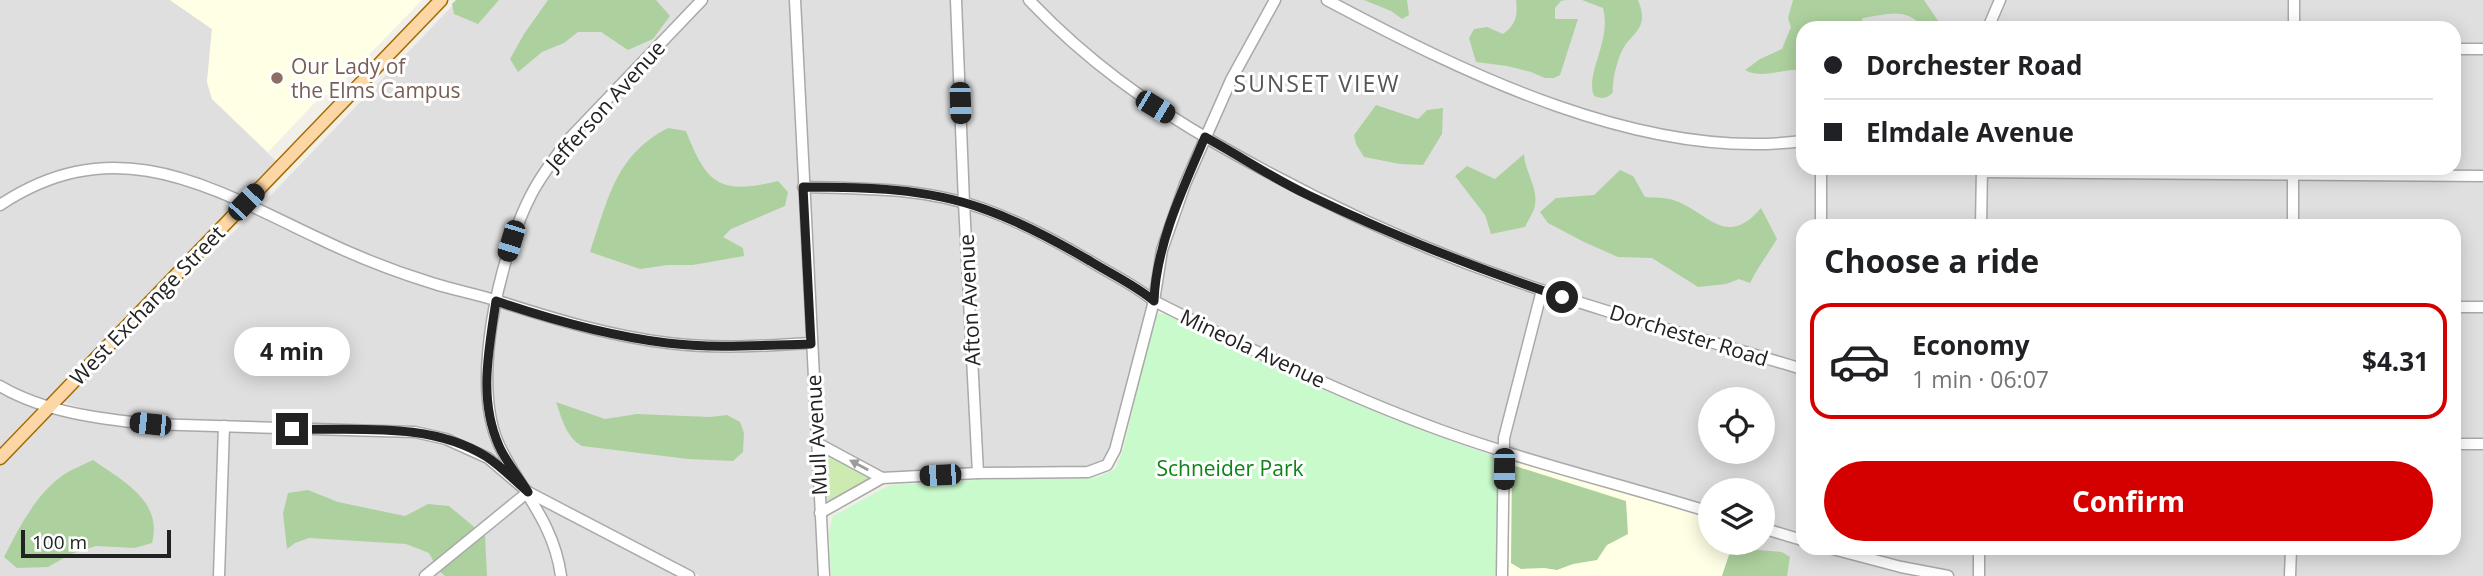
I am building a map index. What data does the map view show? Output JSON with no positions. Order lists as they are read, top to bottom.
{
  "streets": {
    "main road": ["West Exchange Street"],
    "street": [
      "Jefferson Avenue",
      "Afton Avenue",
      "Dorchester Road",
      "Mineola Avenue",
      "Mull Avenue"
    ]
  },
  "crossings": [
    ["Afton Avenue", "Mineola Avenue"],
    ["Mineola Avenue", "Mull Avenue"]
  ],
  "districts": ["SUNSET VIEW"],
  "parks": ["Schneider Park"],
  "places": ["Our Lady of the Elms Campus"],
  "scale_bar": "100 m",
  "page": {
    "banner": ["Dorchester Road", "Elmdale Avenue"],
    "heading": "Choose a ride",
    "list": [
      {
        "name": "Economy",
        "note": "1 min · 06:07",
        "value": "$4.31"
      }
    ],
    "bubble": "4 min",
    "buttons": "Confirm",
    "scale": "100 m"
  }
}
